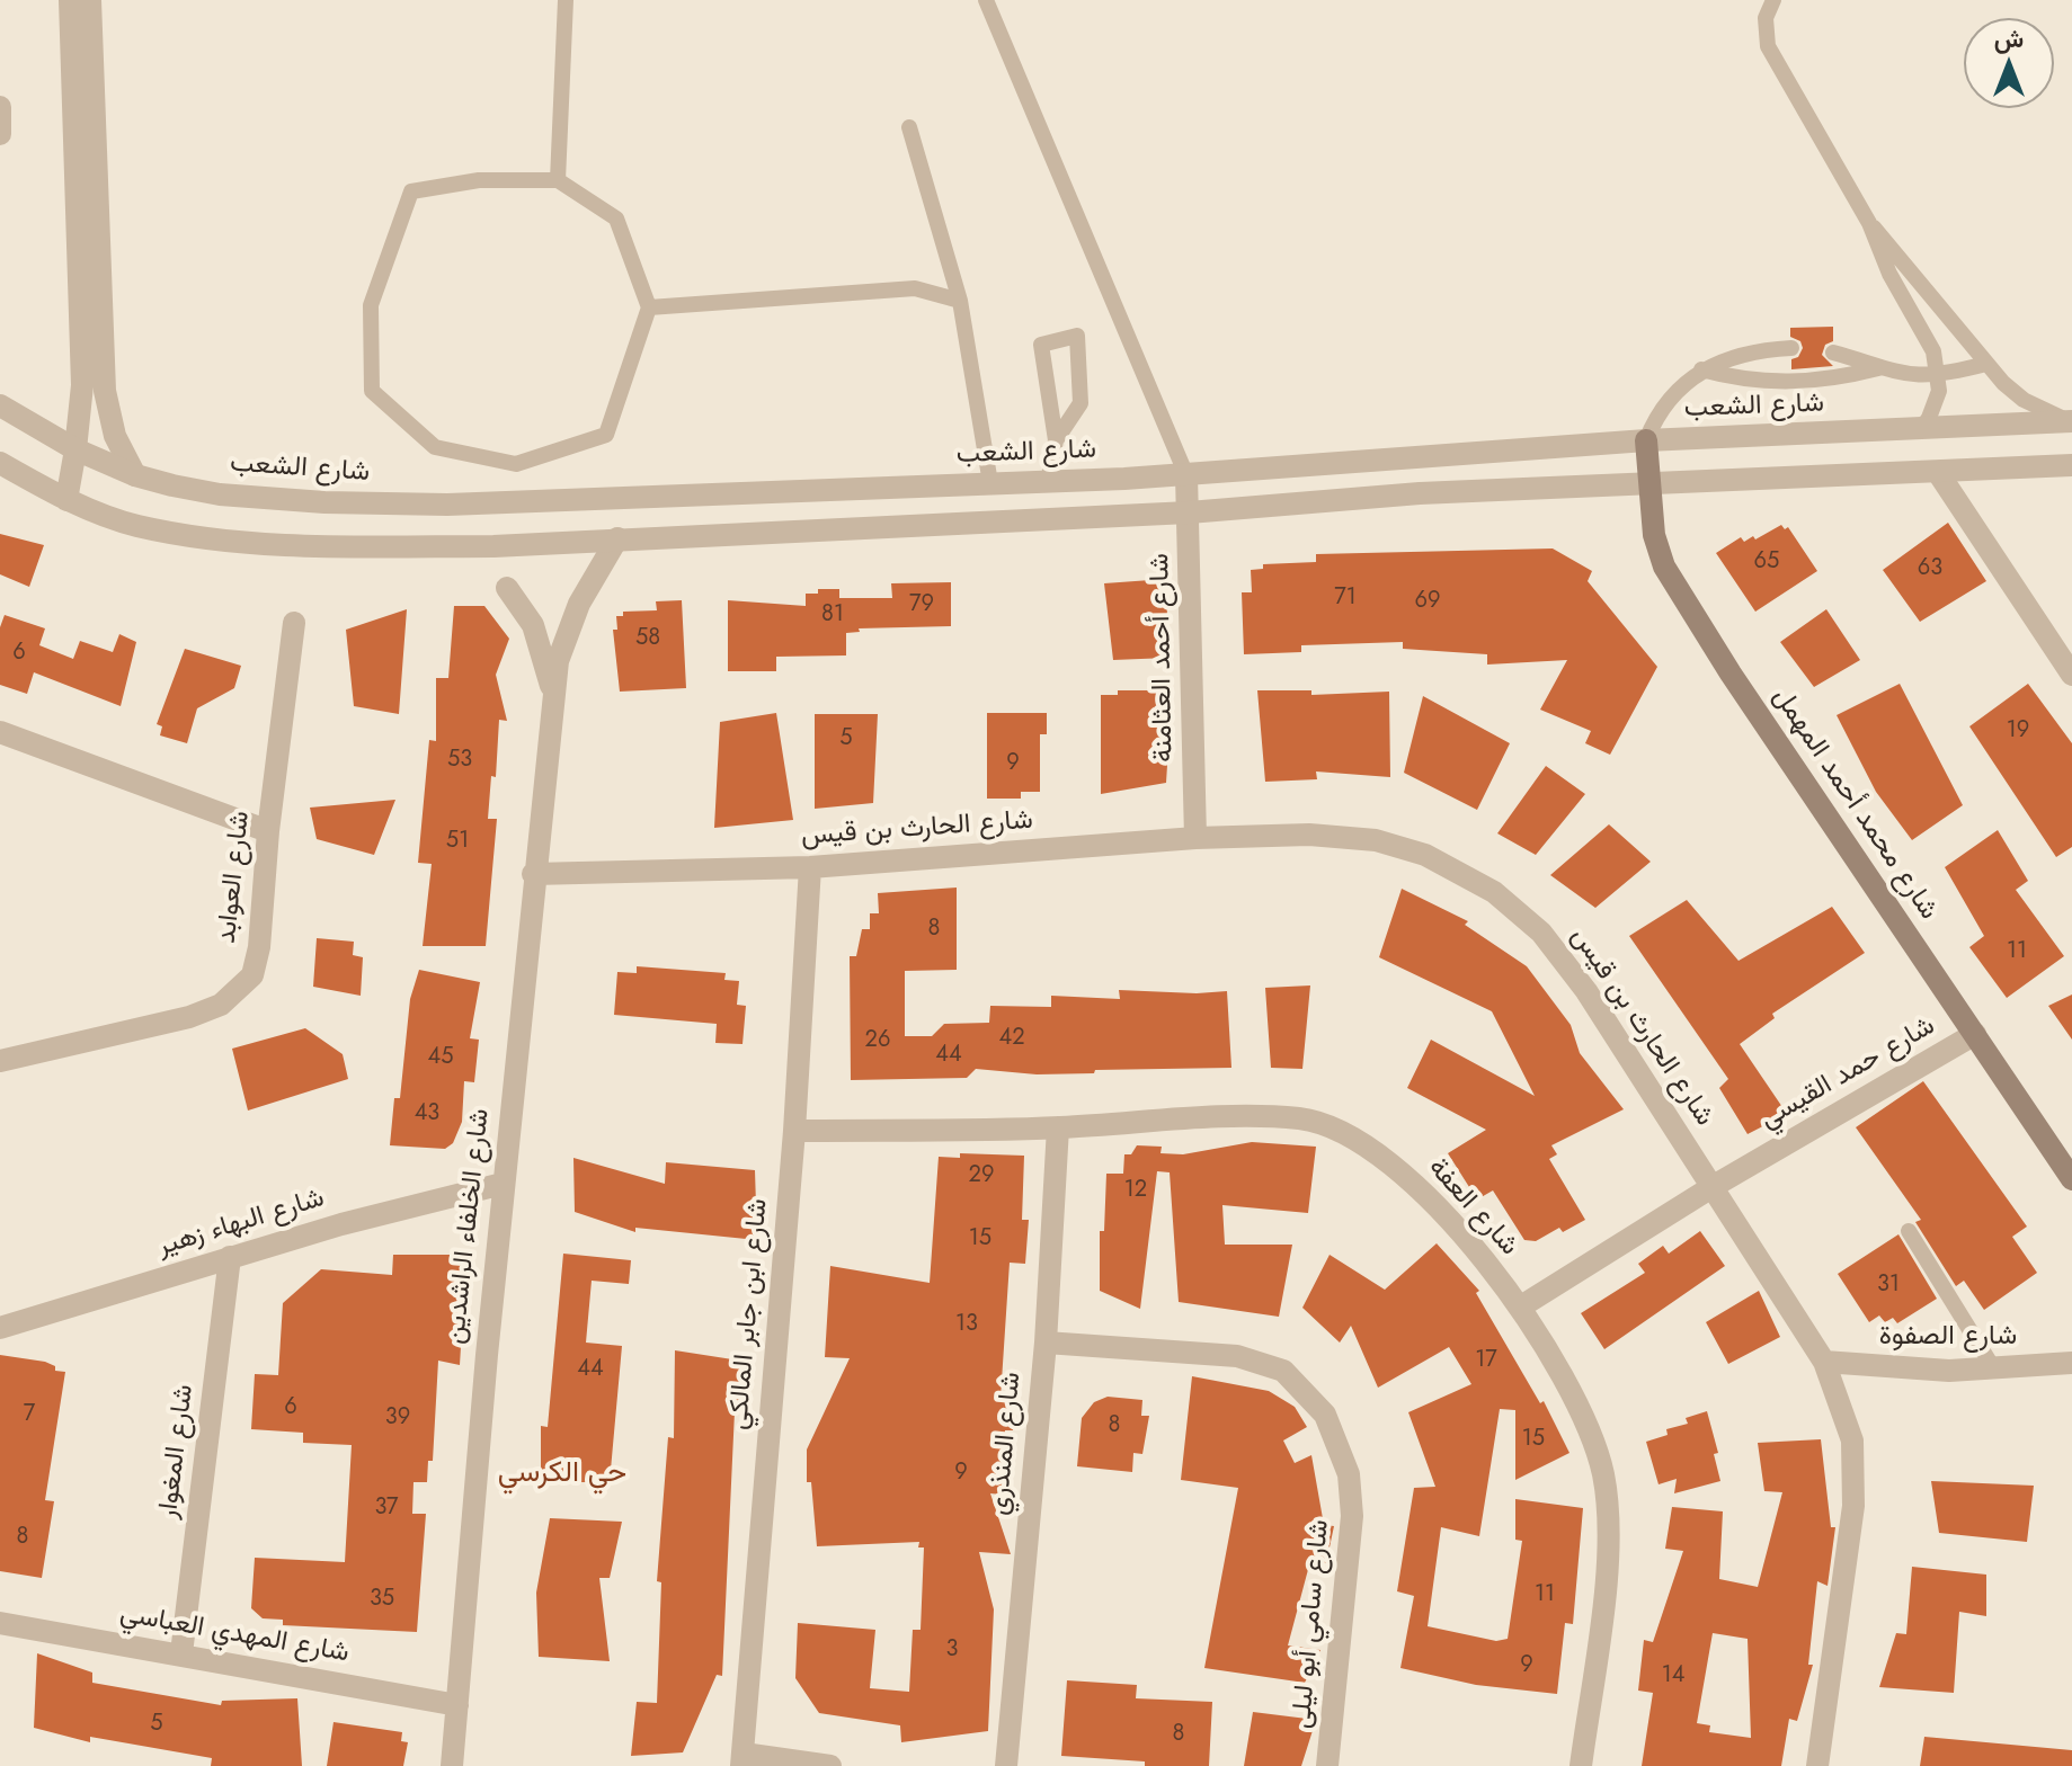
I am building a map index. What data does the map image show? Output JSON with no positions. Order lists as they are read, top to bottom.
{
  "streets": {
    "main road": ["شارع محمد أحمد المهمل"],
    "street": [
      "شارع الشعب",
      "شارع أحمد العثامنة",
      "شارع الحارث بن قيس",
      "شارع العوابد",
      "شارع حمد القيسي",
      "شارع العفة",
      "شارع البهاء زهير",
      "شارع الخلفاء الراشدين",
      "شارع ابن جابر المالكي",
      "شارع الصفوة",
      "شارع المنذري",
      "شارع المغوار",
      "شارع سامي أبو ليلى",
      "شارع المهدي العباسي"
    ]
  },
  "crossings": [
    ["شارع الشعب", "شارع أحمد العثامنة"],
    ["شارع الشعب", "شارع محمد أحمد المهمل"],
    ["شارع أحمد العثامنة", "شارع الحارث بن قيس"],
    ["شارع محمد أحمد المهمل", "شارع حمد القيسي"],
    ["شارع الحارث بن قيس", "شارع حمد القيسي"],
    ["شارع الحارث بن قيس", "شارع الخلفاء الراشدين"],
    ["شارع الحارث بن قيس", "شارع ابن جابر المالكي"],
    ["شارع الحارث بن قيس", "شارع الصفوة"],
    ["شارع حمد القيسي", "شارع العفة"],
    ["شارع العفة", "شارع ابن جابر المالكي"],
    ["شارع العفة", "شارع المنذري"],
    ["شارع البهاء زهير", "شارع الخلفاء الراشدين"],
    ["شارع البهاء زهير", "شارع المغوار"],
    ["شارع الخلفاء الراشدين", "شارع المهدي العباسي"],
    ["شارع المنذري", "شارع سامي أبو ليلى"],
    ["شارع المغوار", "شارع المهدي العباسي"]
  ],
  "districts": ["حي الكرسي"],
  "house_numbers": [
    "65",
    "63",
    "71",
    "69",
    "79",
    "81",
    "58",
    "6",
    "19",
    "5",
    "53",
    "9",
    "51",
    "8",
    "11",
    "42",
    "26",
    "44",
    "45",
    "43",
    "29",
    "12",
    "15",
    "31",
    "13",
    "17",
    "44",
    "6",
    "7",
    "39",
    "8",
    "15",
    "9",
    "37",
    "8",
    "11",
    "35",
    "3",
    "9",
    "14",
    "5",
    "8"
  ],
  "north": "top"
}
